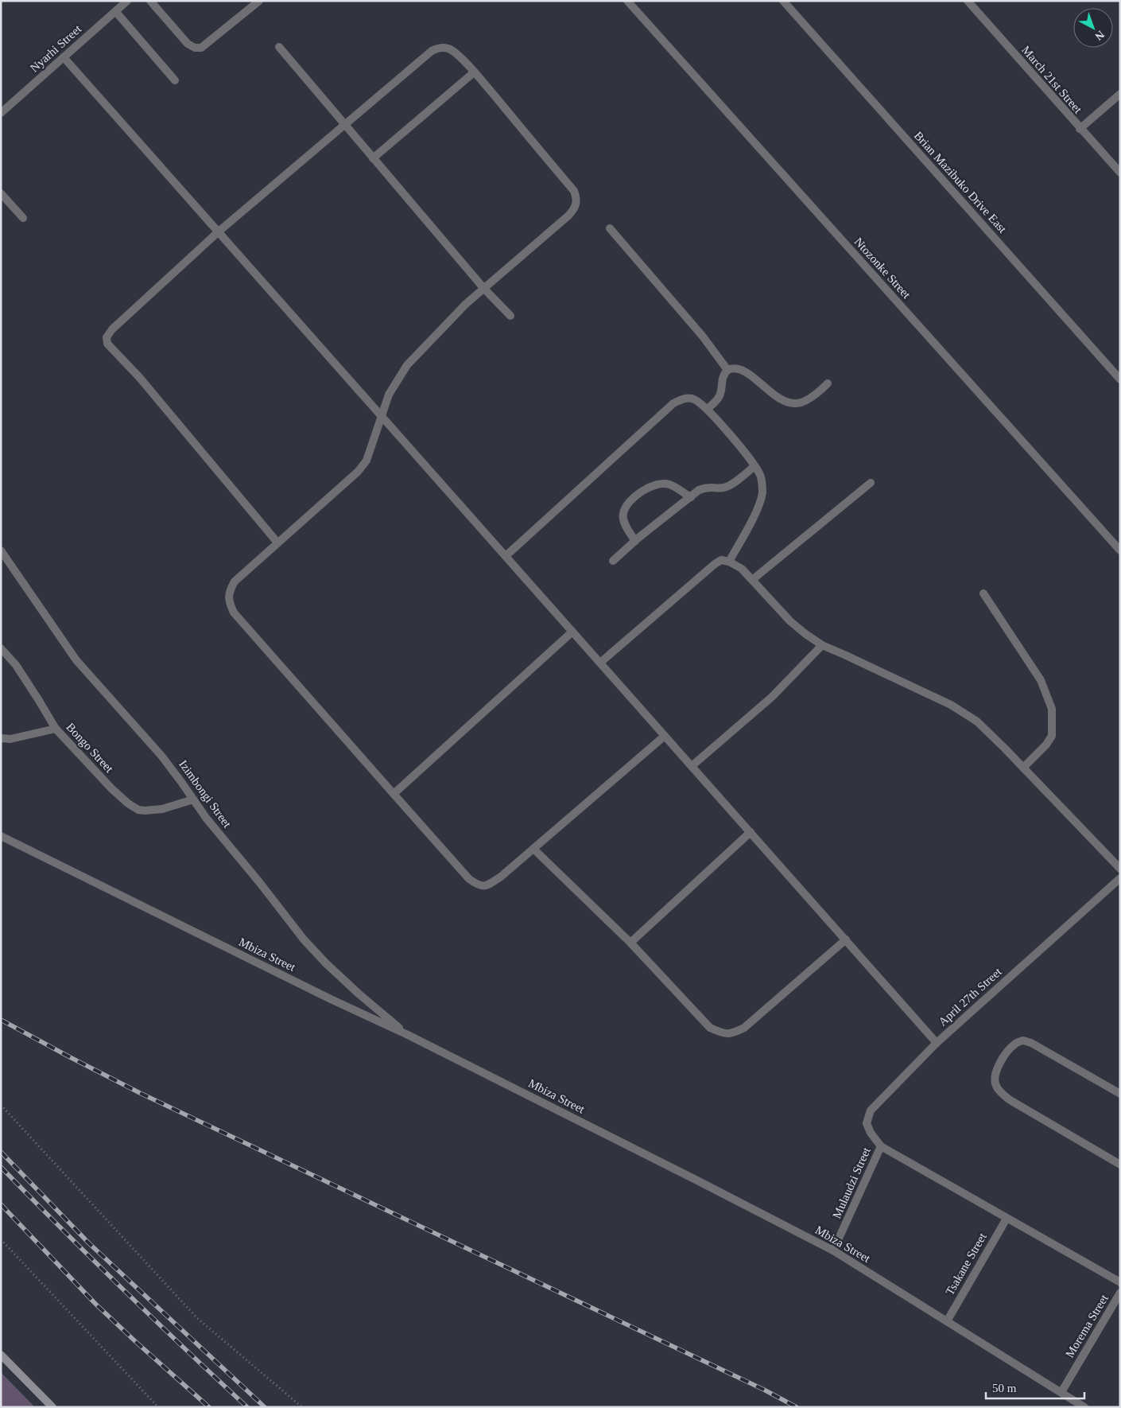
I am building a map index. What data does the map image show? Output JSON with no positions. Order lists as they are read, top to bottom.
{
  "streets": {
    "street": [
      "Nyarhi Street",
      "March 21st Street",
      "Brian Mazibuko Drive East",
      "Ntozonke Street",
      "Bongo Street",
      "Izimbongi Street",
      "Mbiza Street",
      "April 27th Street",
      "Mulaudzi Street",
      "Tsakane Street",
      "Morema Street"
    ]
  },
  "crossings": [
    ["Bongo Street", "Izimbongi Street"],
    ["Izimbongi Street", "Mbiza Street"],
    ["Mbiza Street", "Mulaudzi Street"],
    ["Mbiza Street", "Tsakane Street"],
    ["Mbiza Street", "Morema Street"],
    ["April 27th Street", "Mulaudzi Street"]
  ],
  "scale_bar": "50 m",
  "north": "bottom right"
}
